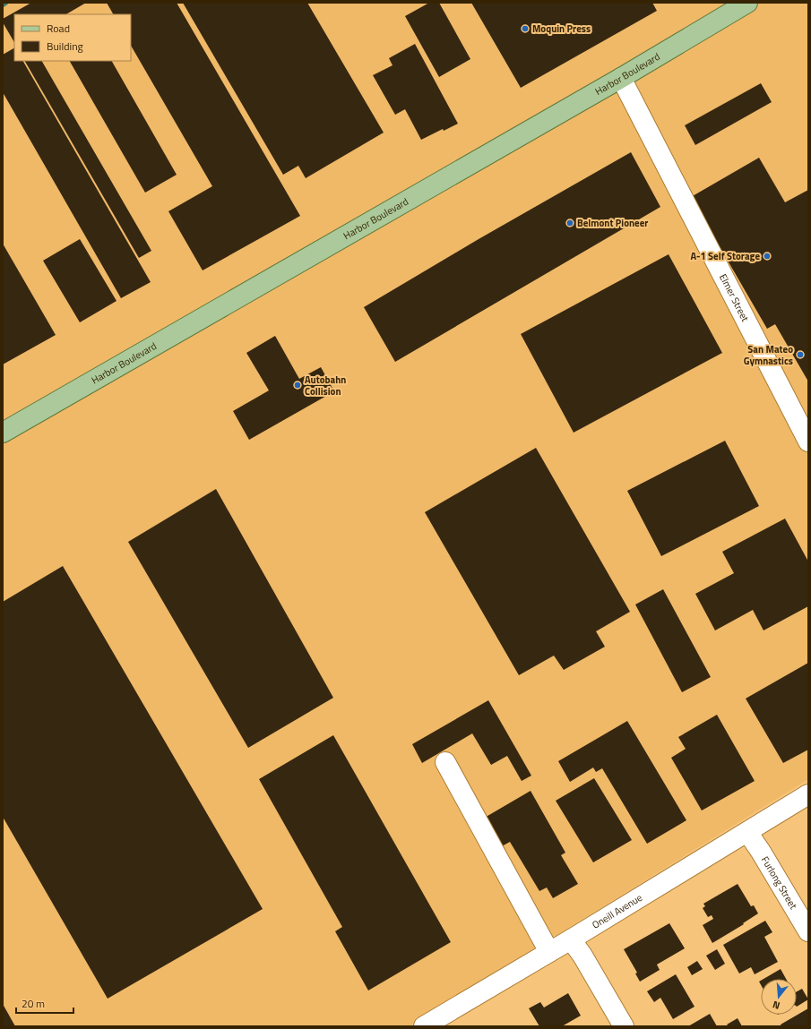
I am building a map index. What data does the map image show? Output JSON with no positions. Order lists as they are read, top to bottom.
{
  "streets": {
    "main road": ["Harbor Boulevard"],
    "street": ["Elmer Street", "Furlong Street", "Oneill Avenue"]
  },
  "crossings": [
    ["Harbor Boulevard", "Elmer Street"],
    ["Furlong Street", "Oneill Avenue"]
  ],
  "places": [
    "Moquin Press",
    "Belmont Pioneer",
    "A-1 Self Storage",
    "San Mateo Gymnastics",
    "Autobahn Collision"
  ],
  "legend": ["Road", "Building"],
  "scale_bar": "20 m",
  "north": "bottom"
}
